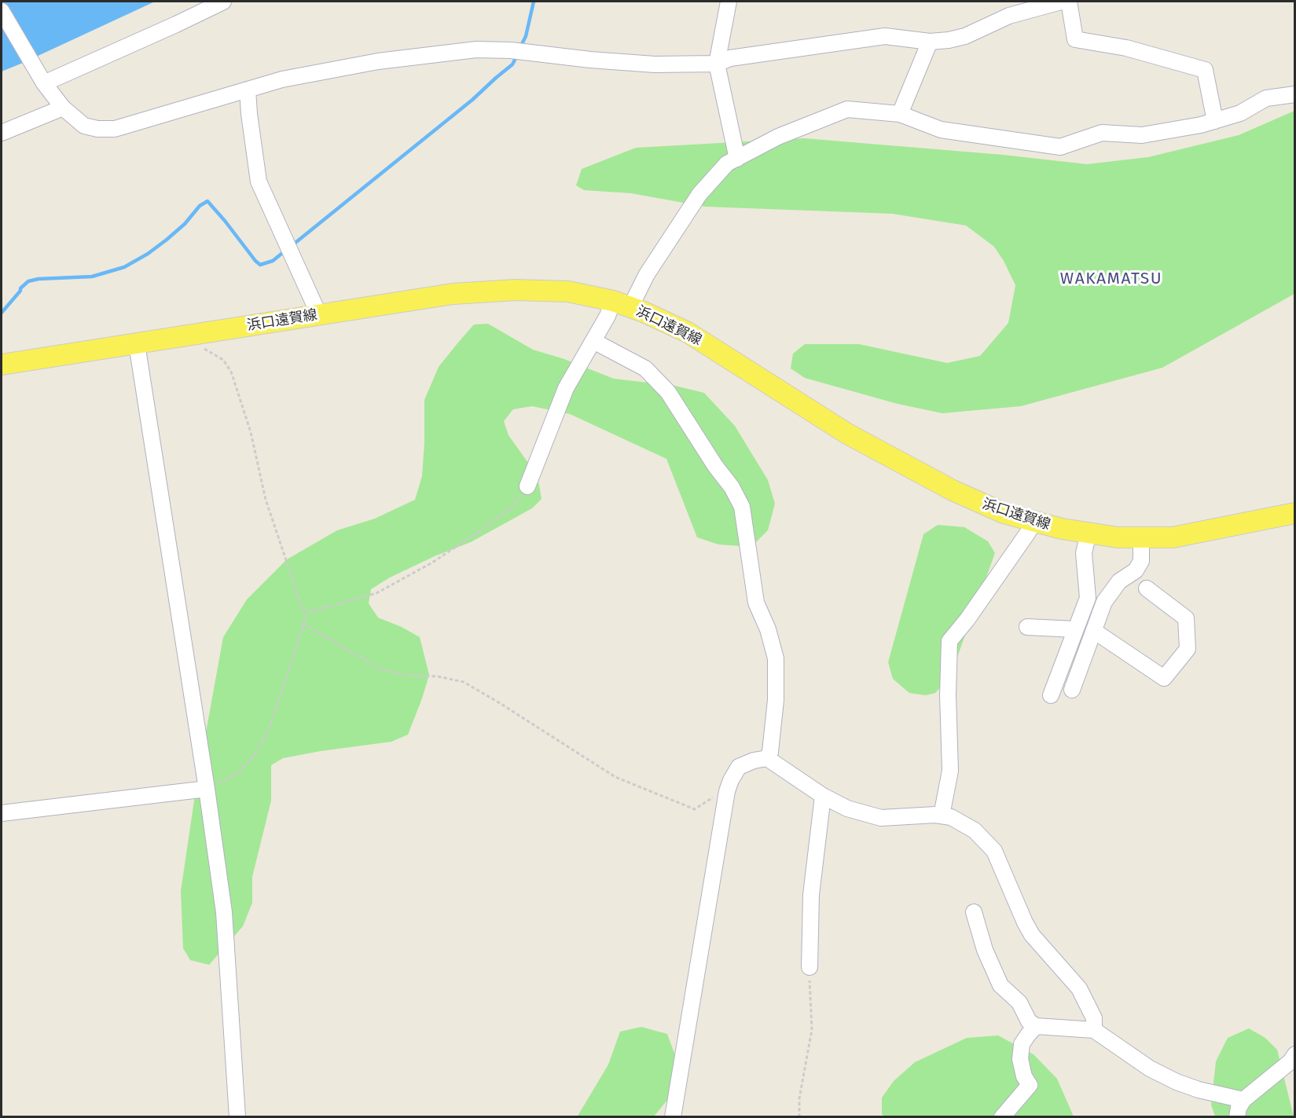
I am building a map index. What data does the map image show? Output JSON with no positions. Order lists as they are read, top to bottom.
{
  "streets": {
    "main road": ["浜口遠賀線"]
  },
  "districts": ["WAKAMATSU"]
}
